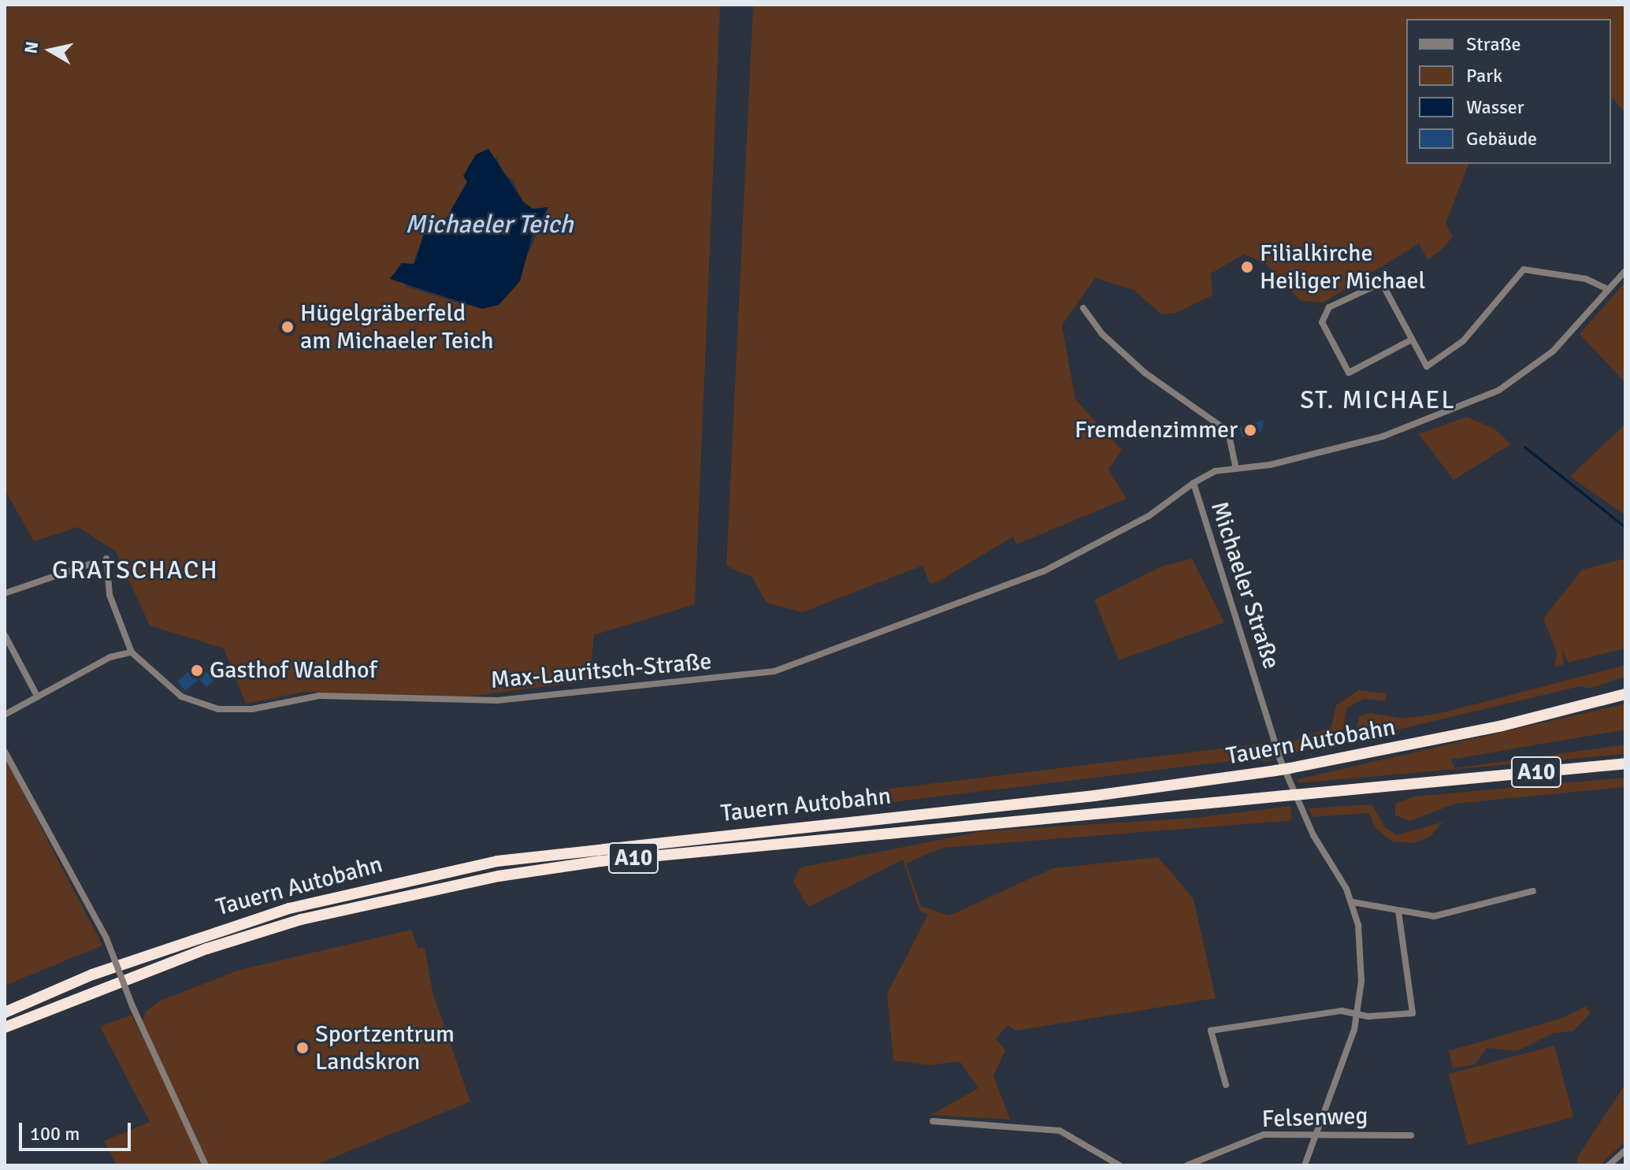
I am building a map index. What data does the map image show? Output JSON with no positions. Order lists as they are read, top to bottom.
{
  "streets": {
    "highway": ["Tauern Autobahn", "A10"],
    "street": ["Michaeler Straße", "Max-Lauritsch-Straße", "Felsenweg"]
  },
  "crossings": [
    ["Michaeler Straße", "Max-Lauritsch-Straße"],
    ["Michaeler Straße", "Felsenweg"]
  ],
  "districts": ["ST. MICHAEL", "GRATSCHACH"],
  "water": ["Michaeler Teich"],
  "places": [
    "Filialkirche Heiliger Michael",
    "Hügelgräberfeld am Michaeler Teich",
    "Fremdenzimmer",
    "Gasthof Waldhof",
    "Sportzentrum Landskron"
  ],
  "legend": [
    "Straße",
    "Park",
    "Wasser",
    "Gebäude"
  ],
  "scale_bar": "100 m",
  "north": "left"
}
